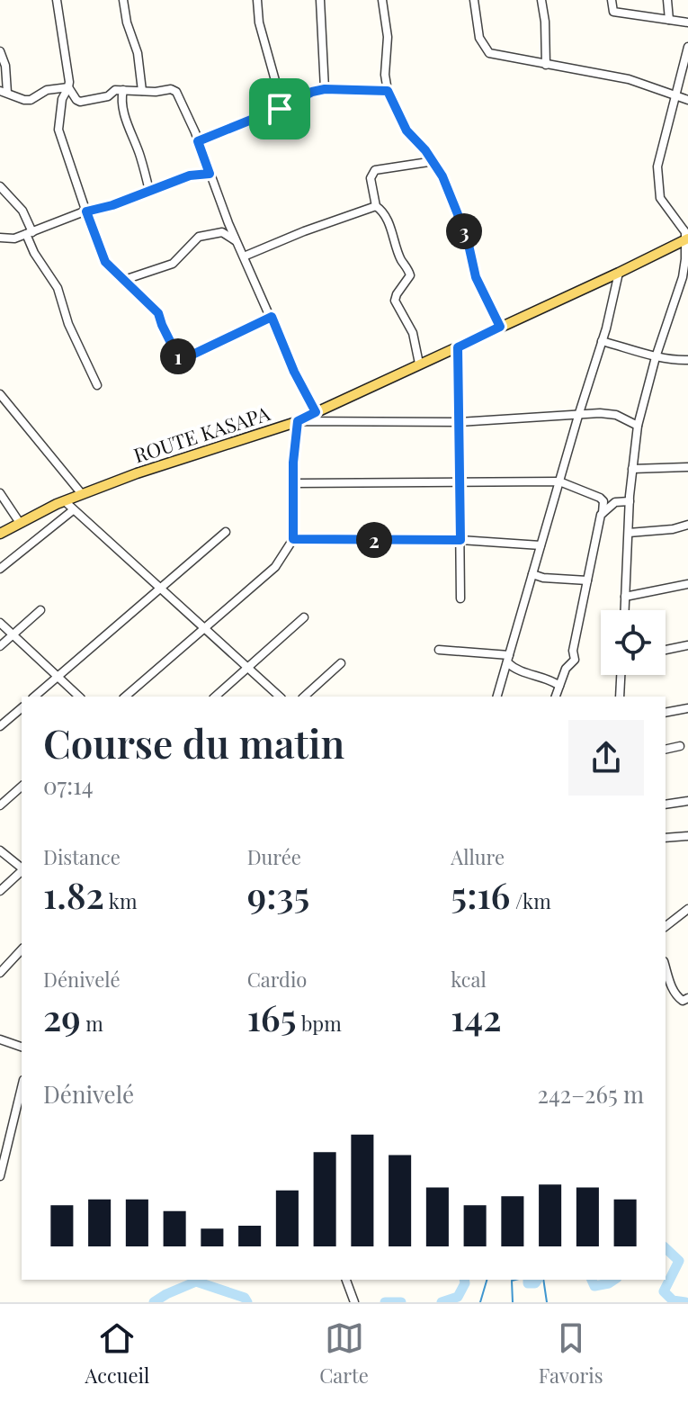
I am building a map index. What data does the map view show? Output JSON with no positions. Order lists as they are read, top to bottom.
{
  "streets": {
    "main road": ["ROUTE KASAPA"]
  },
  "page": {
    "pins": ["3", "1", "2"],
    "heading": ["Course du matin", "07:14"],
    "stats": [
      ["Distance", "1.82 km"],
      ["Durée", "9:35"],
      ["Allure", "5:16 /km"],
      ["Dénivelé", "29 m"],
      ["Cardio", "165 bpm"],
      ["kcal", "142"]
    ],
    "chart": ["Dénivelé", "242–265 m"],
    "tabs": ["Accueil", "Carte", "Favoris"]
  }
}
